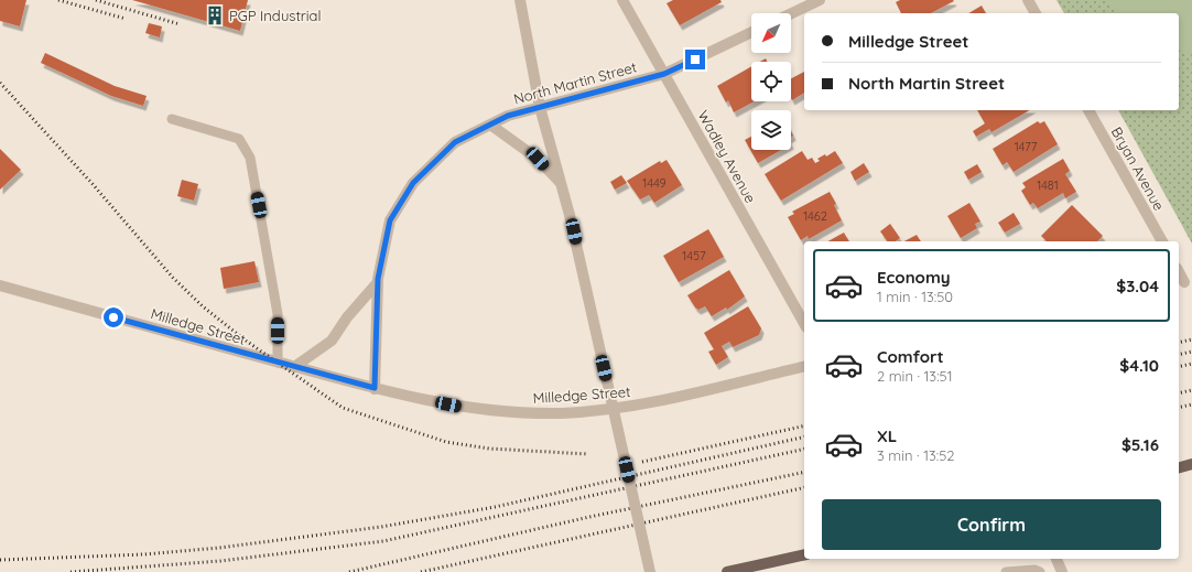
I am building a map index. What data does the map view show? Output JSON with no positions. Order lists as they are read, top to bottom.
{
  "streets": {
    "street": [
      "North Martin Street",
      "Wadley Avenue",
      "Bryan Avenue",
      "Milledge Street"
    ]
  },
  "crossings": [
    ["North Martin Street", "Wadley Avenue"],
    ["North Martin Street", "Milledge Street"]
  ],
  "places": {
    "building": ["PGP Industrial"]
  },
  "house_numbers": [
    "1477",
    "1449",
    "1481",
    "1462",
    "1457"
  ],
  "north": "bottom left",
  "page": {
    "banner": ["Milledge Street", "North Martin Street"],
    "list": [
      {
        "name": "Economy",
        "note": "1 min · 13:50",
        "value": "$3.04"
      },
      {
        "name": "Comfort",
        "note": "2 min · 13:51",
        "value": "$4.10"
      },
      {
        "name": "XL",
        "note": "3 min · 13:52",
        "value": "$5.16"
      }
    ],
    "buttons": "Confirm"
  }
}
